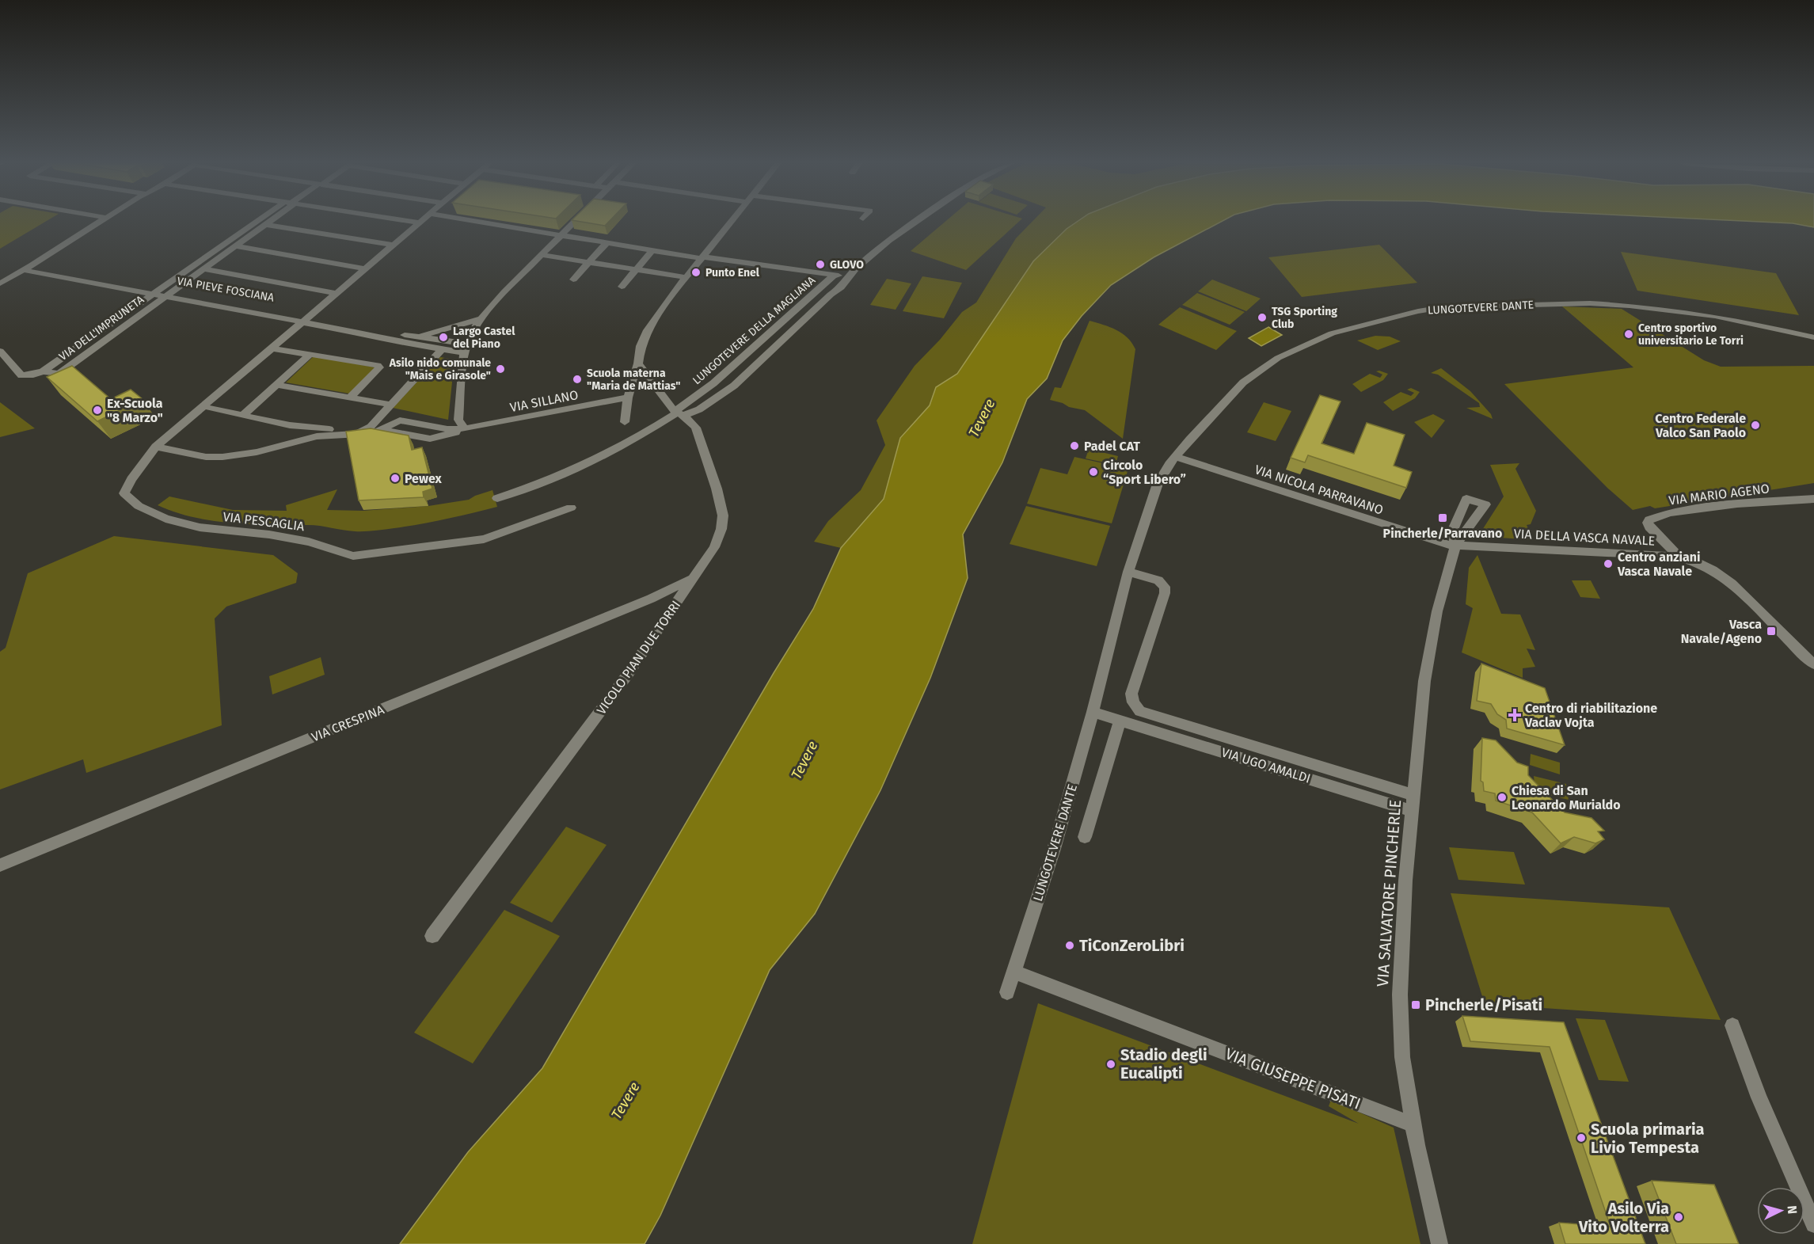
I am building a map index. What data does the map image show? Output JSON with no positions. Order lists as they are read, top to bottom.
{
  "streets": {
    "street": [
      "VIA PIEVE FOSCIANA",
      "LUNGOTEVERE DANTE",
      "VIA DELL'IMPRUNETA",
      "LUNGOTEVERE DELLA MAGLIANA",
      "VIA SILLANO",
      "VIA NICOLA PARRAVANO",
      "VIA MARIO AGENO",
      "VIA PESCAGLIA",
      "VIA DELLA VASCA NAVALE",
      "VICOLO PIAN DUE TORRI",
      "VIA CRESPINA",
      "VIA UGO AMALDI",
      "VIA SALVATORE PINCHERLE",
      "VIA GIUSEPPE PISATI"
    ]
  },
  "crossings": [
    ["VIA PIEVE FOSCIANA", "VIA DELL'IMPRUNETA"],
    ["VIA PIEVE FOSCIANA", "VIA PESCAGLIA"],
    ["LUNGOTEVERE DANTE", "VIA NICOLA PARRAVANO"],
    ["LUNGOTEVERE DANTE", "VIA UGO AMALDI"],
    ["LUNGOTEVERE DANTE", "VIA GIUSEPPE PISATI"],
    ["LUNGOTEVERE DELLA MAGLIANA", "VICOLO PIAN DUE TORRI"],
    ["VIA SILLANO", "VIA PESCAGLIA"],
    ["VIA NICOLA PARRAVANO", "VIA DELLA VASCA NAVALE"],
    ["VIA NICOLA PARRAVANO", "VIA SALVATORE PINCHERLE"],
    ["VIA MARIO AGENO", "VIA DELLA VASCA NAVALE"],
    ["VIA DELLA VASCA NAVALE", "VIA SALVATORE PINCHERLE"],
    ["VICOLO PIAN DUE TORRI", "VIA CRESPINA"],
    ["VIA UGO AMALDI", "VIA SALVATORE PINCHERLE"],
    ["VIA SALVATORE PINCHERLE", "VIA GIUSEPPE PISATI"]
  ],
  "water": ["Tevere"],
  "places": {
    "other": [
      "GLOVO",
      "Punto Enel",
      "TSG Sporting Club",
      "Centro sportivo universitario Le Torri",
      "Largo Castel del Piano",
      "Asilo nido comunale \"Mais e Girasole\"",
      "Scuola materna \"Maria de Mattias\"",
      "Ex-Scuola \"8 Marzo\"",
      "Centro Federale Valco San Paolo",
      "Padel CAT",
      "Circolo “Sport Libero”",
      "Pewex",
      "Centro anziani Vasca Navale",
      "Chiesa di San Leonardo Murialdo",
      "TiConZeroLibri",
      "Stadio degli Eucalipti",
      "Scuola primaria Livio Tempesta",
      "Asilo Via Vito Volterra"
    ],
    "transit": ["Pincherle/Parravano", "Vasca Navale/Ageno", "Pincherle/Pisati"],
    "health": ["Centro di riabilitazione Vaclav Vojta"]
  },
  "north": "right"
}
